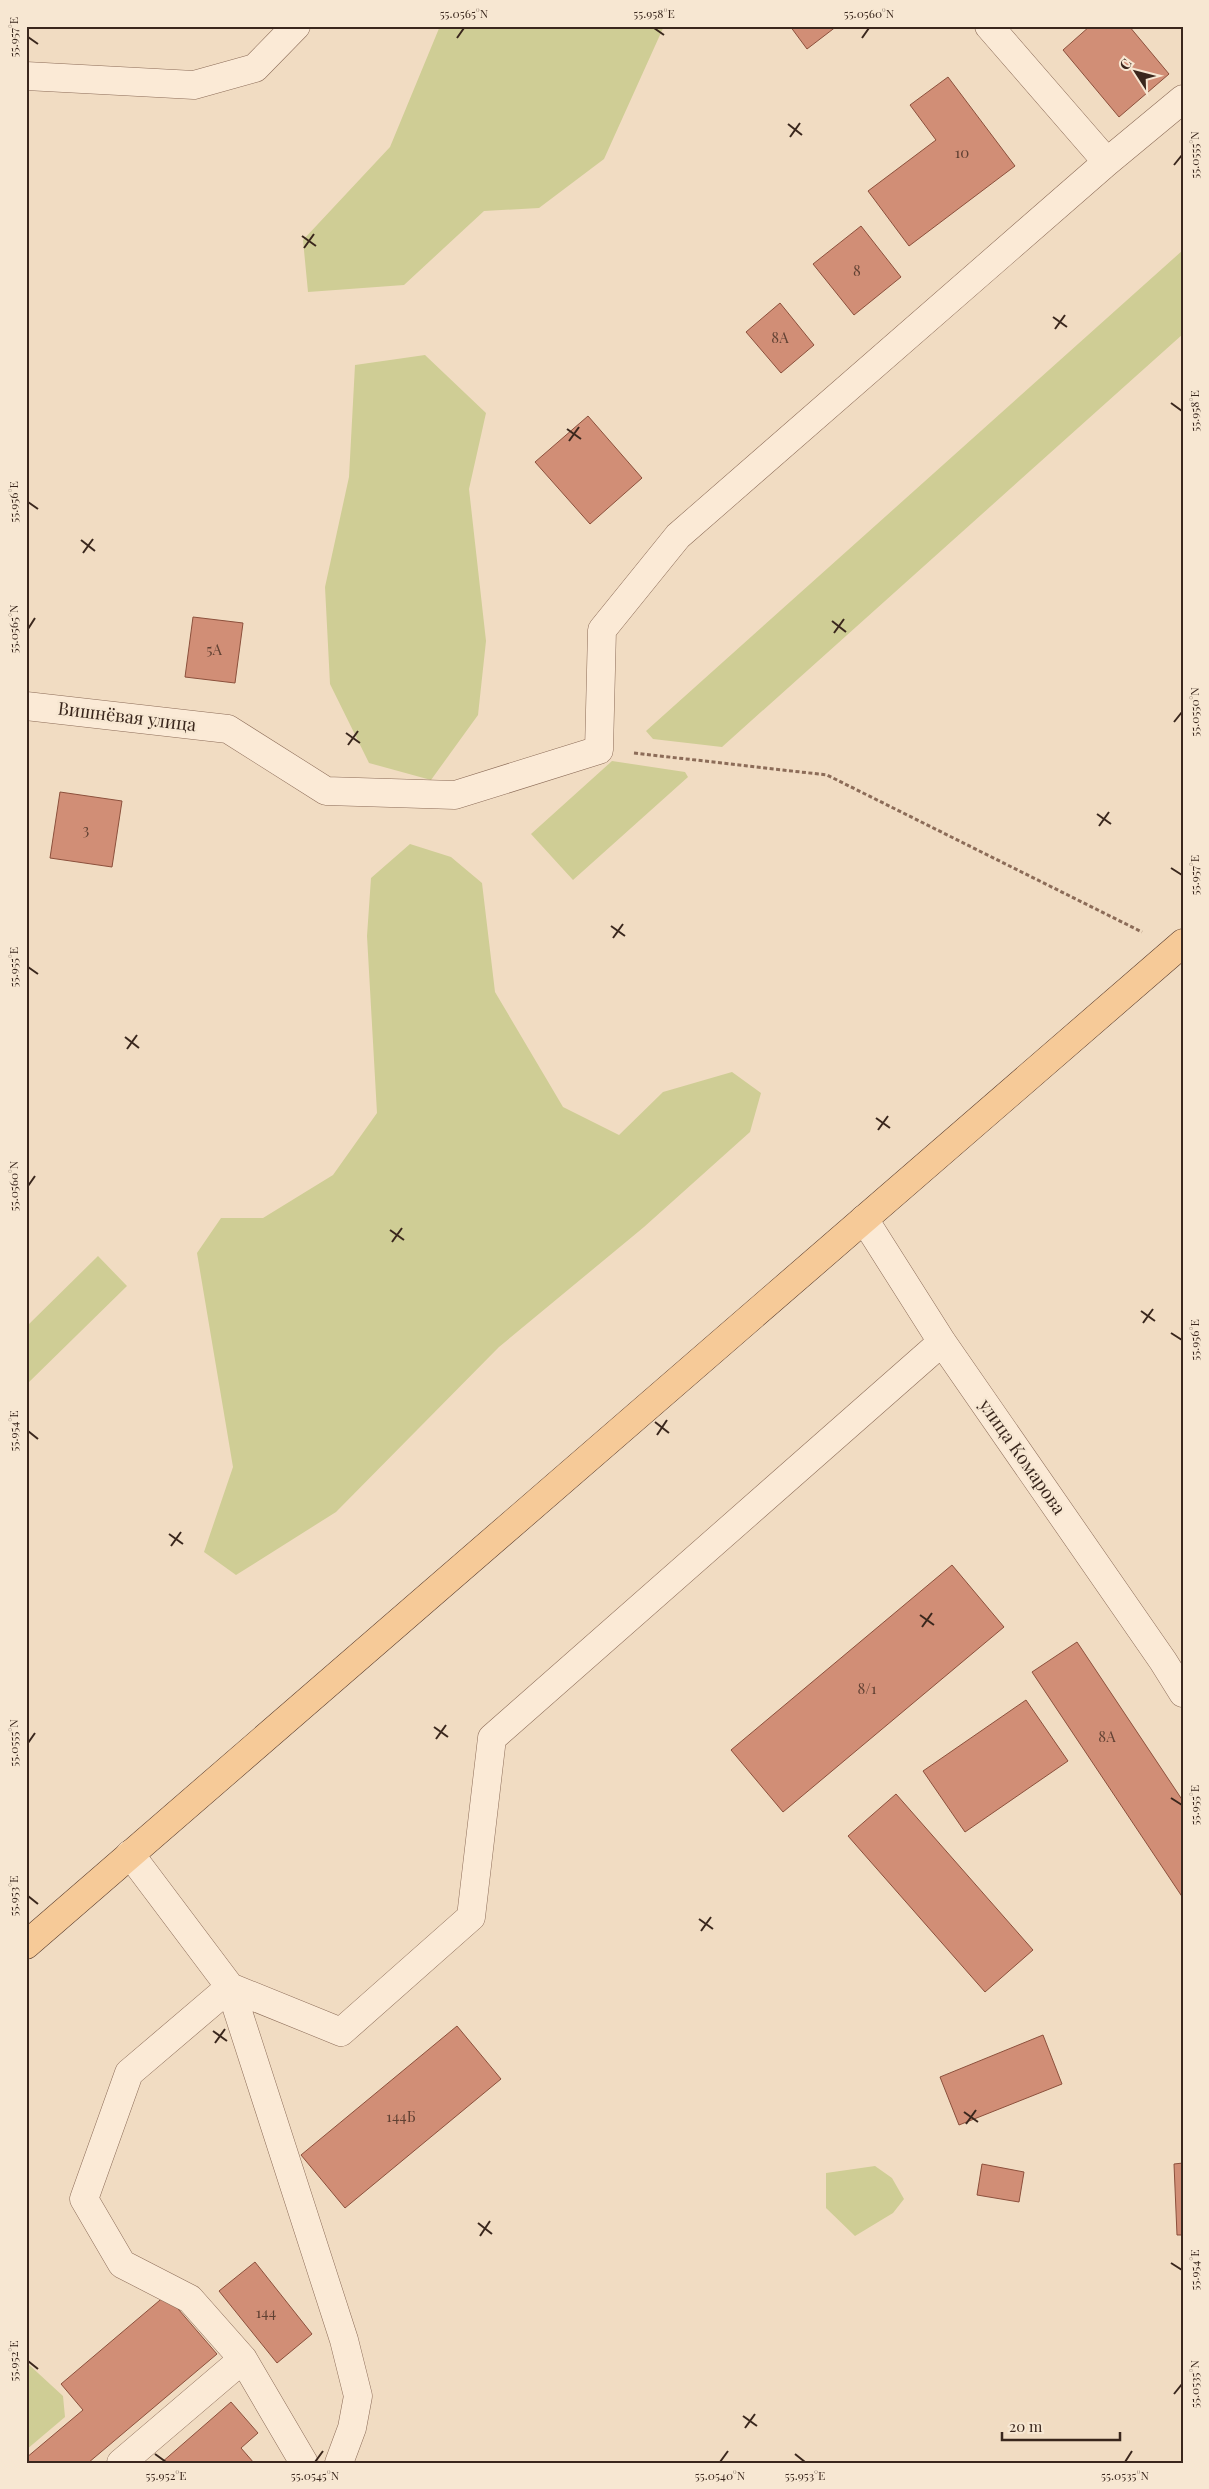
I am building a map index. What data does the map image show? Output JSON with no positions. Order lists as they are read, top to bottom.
{
  "streets": {
    "street": ["Вишнёвая улица", "улица Комарова"]
  },
  "house_numbers": [
    "10",
    "8",
    "8А",
    "5А",
    "3",
    "8/1",
    "8А",
    "144Б",
    "144"
  ],
  "scale_bar": "20 m",
  "north": "top left",
  "coordinates": [
    "55.0565°N",
    "55.958°E",
    "55.0560°N",
    "55.957°E",
    "55.0555°N",
    "55.956°E",
    "55.0550°N",
    "55.955°E",
    "55.954°E",
    "55.953°E",
    "55.952°E",
    "55.0535°N",
    "55.0545°N",
    "55.0540°N"
  ]
}
